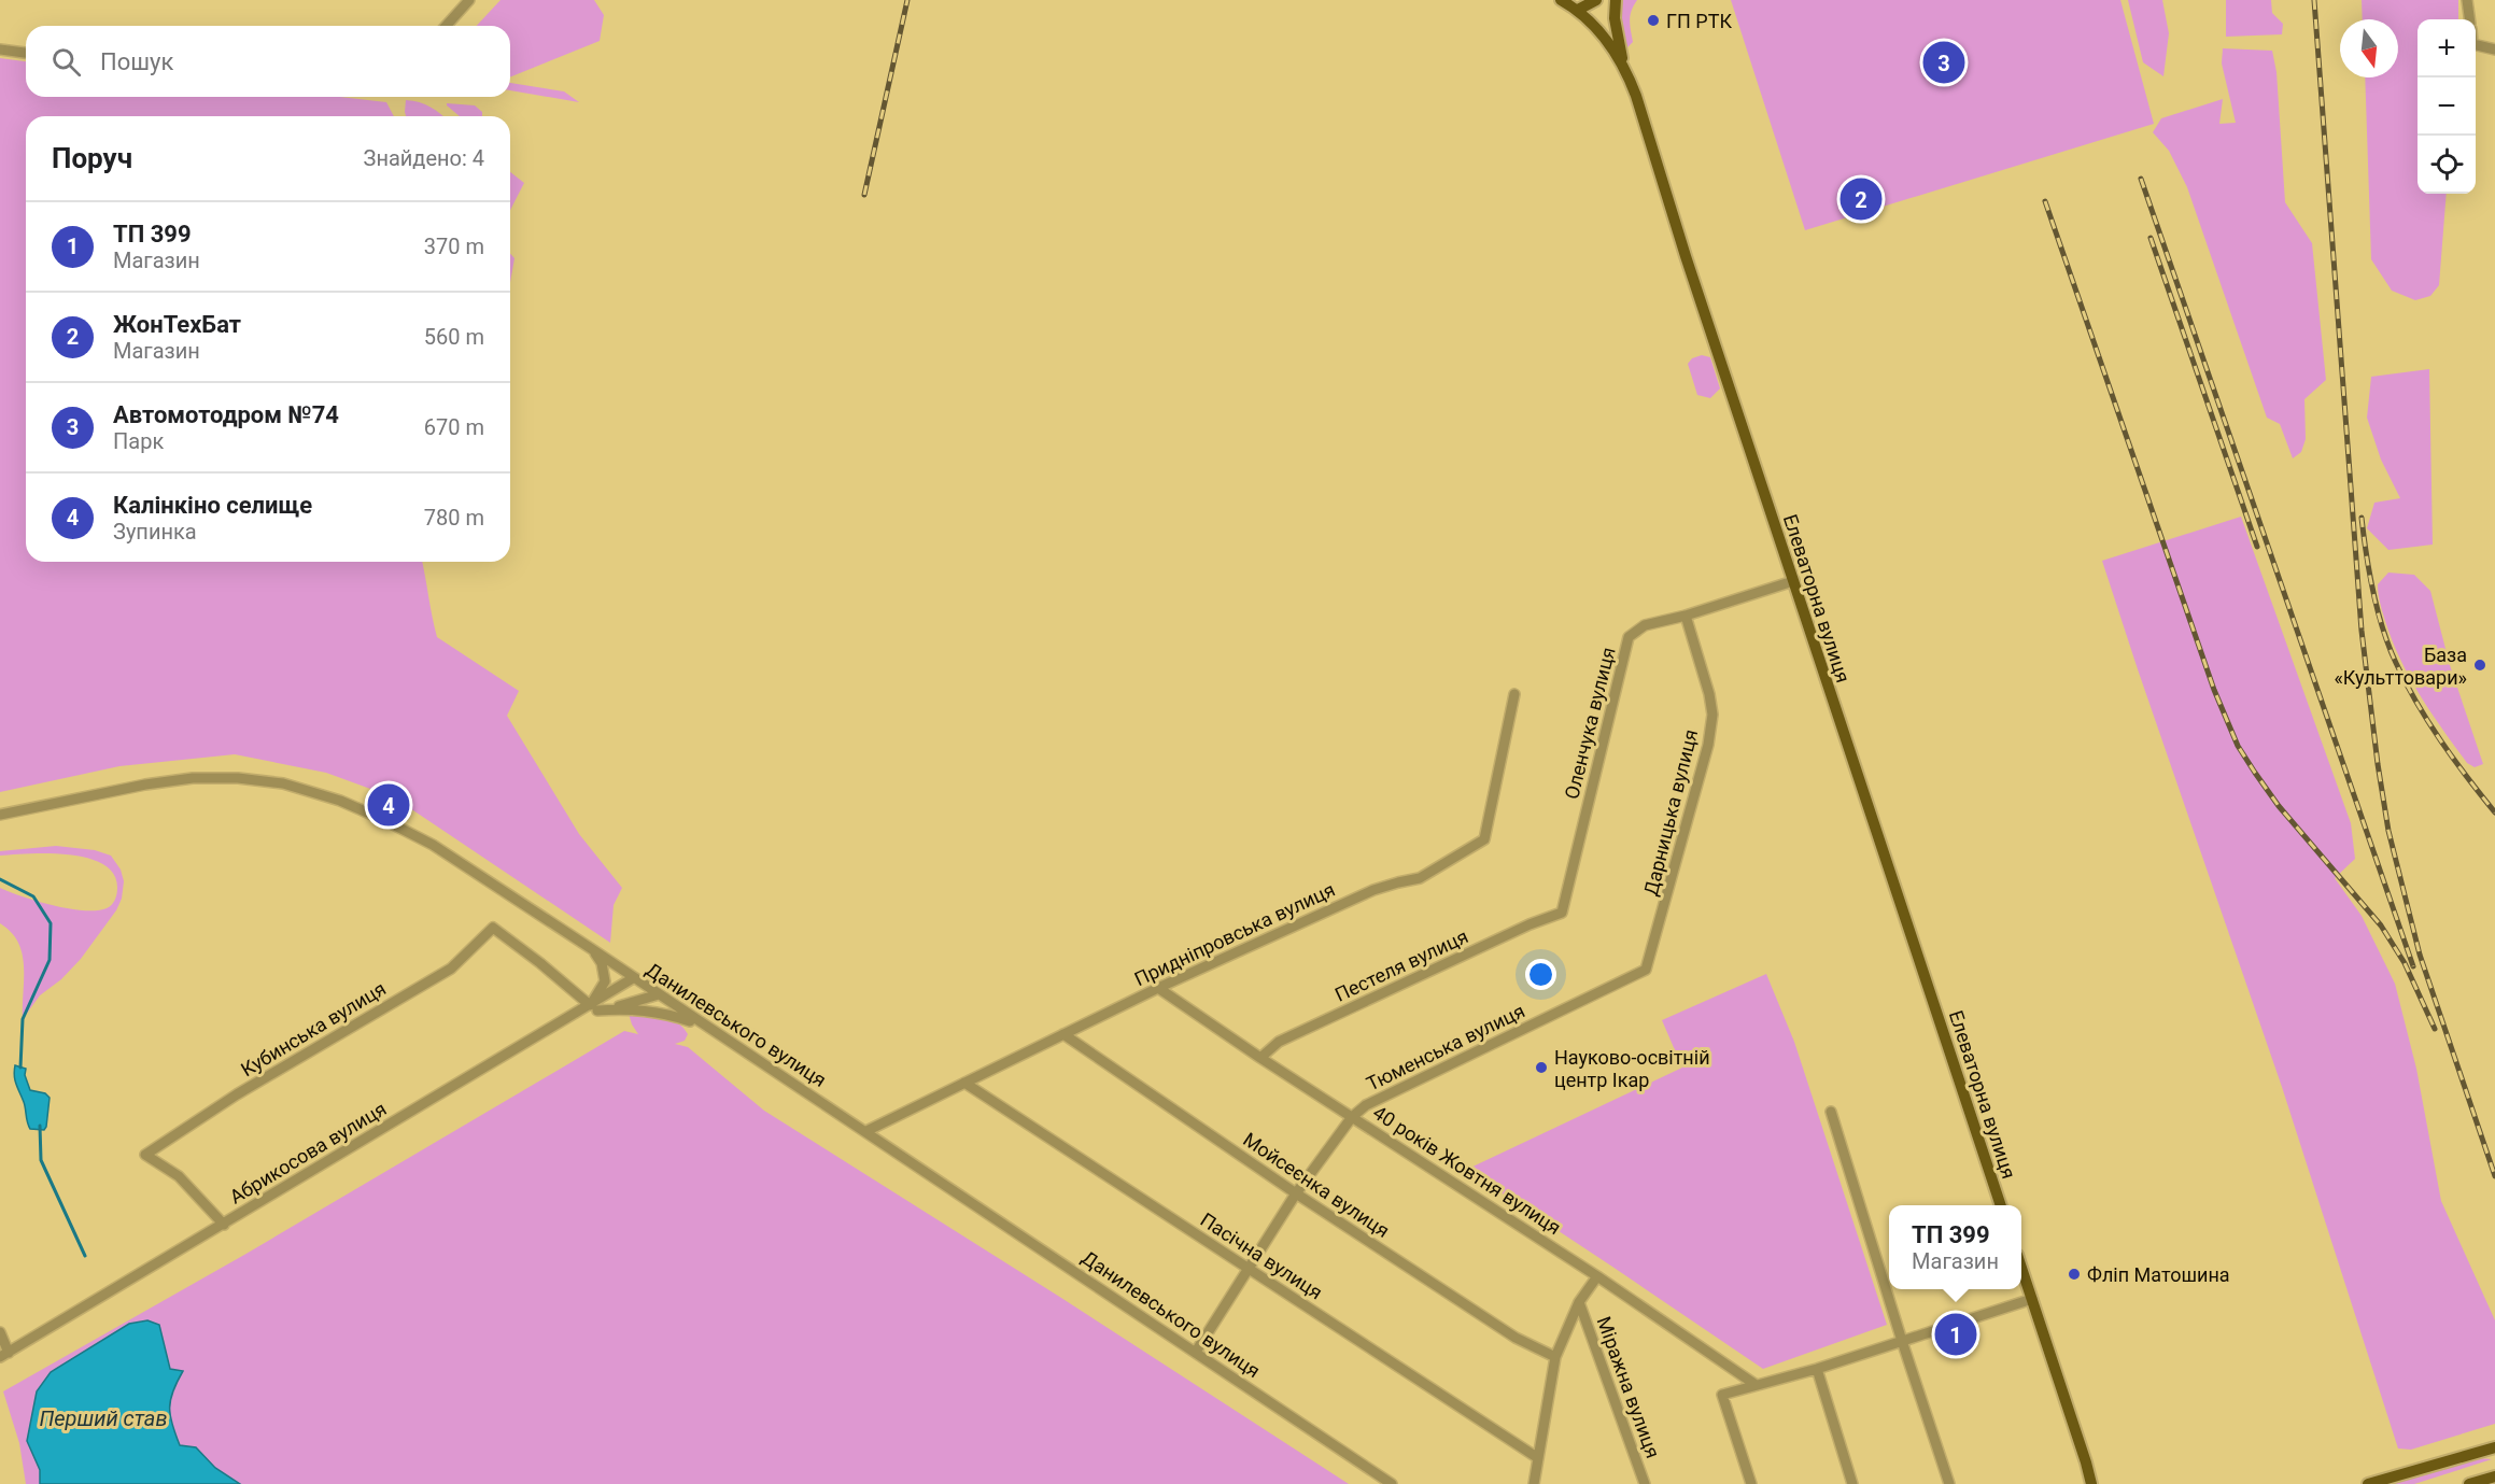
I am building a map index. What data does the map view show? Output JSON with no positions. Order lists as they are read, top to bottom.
{
  "streets": {
    "main road": ["Елеваторна вулиця"],
    "street": [
      "Оленчука вулиця",
      "Дарницька вулиця",
      "Придніпровська вулиця",
      "Пестеля вулиця",
      "Данилевського вулиця",
      "Кубинська вулиця",
      "Тюменська вулиця",
      "Абрикосова вулиця",
      "40 років Жовтня вулиця",
      "Мойсеєнка вулиця",
      "Пасічна вулиця",
      "Міражна вулиця"
    ]
  },
  "crossings": [
    ["Елеваторна вулиця", "Оленчука вулиця"],
    ["Оленчука вулиця", "Дарницька вулиця"],
    ["Оленчука вулиця", "Пестеля вулиця"],
    ["Дарницька вулиця", "Тюменська вулиця"],
    ["Придніпровська вулиця", "Данилевського вулиця"],
    ["Придніпровська вулиця", "40 років Жовтня вулиця"],
    ["Придніпровська вулиця", "Мойсеєнка вулиця"],
    ["Придніпровська вулиця", "Пасічна вулиця"],
    ["Пестеля вулиця", "40 років Жовтня вулиця"],
    ["Данилевського вулиця", "Тюменська вулиця"],
    ["Кубинська вулиця", "Абрикосова вулиця"],
    ["Тюменська вулиця", "40 років Жовтня вулиця"],
    ["Тюменська вулиця", "Мойсеєнка вулиця"],
    ["Тюменська вулиця", "Пасічна вулиця"]
  ],
  "water": ["Перший став"],
  "places": [
    "ГП РТК",
    "База «Культтовари»",
    "Науково-освітній центр Ікар",
    "Фліп Матошина"
  ],
  "north": "bottom",
  "page": {
    "map_buttons": ["+", "−"],
    "search": "Пошук",
    "pins": [
      "3",
      "2",
      "4",
      "1"
    ],
    "heading": ["Поруч", "Знайдено: 4"],
    "list": [
      {
        "mark": "1",
        "name": "ТП 399",
        "note": "Магазин",
        "value": "370 m"
      },
      {
        "mark": "2",
        "name": "ЖонТехБат",
        "note": "Магазин",
        "value": "560 m"
      },
      {
        "mark": "3",
        "name": "Автомотодром №74",
        "note": "Парк",
        "value": "670 m"
      },
      {
        "mark": "4",
        "name": "Калінкіно селище",
        "note": "Зупинка",
        "value": "780 m"
      }
    ],
    "popup": ["ТП 399", "Магазин"]
  }
}
